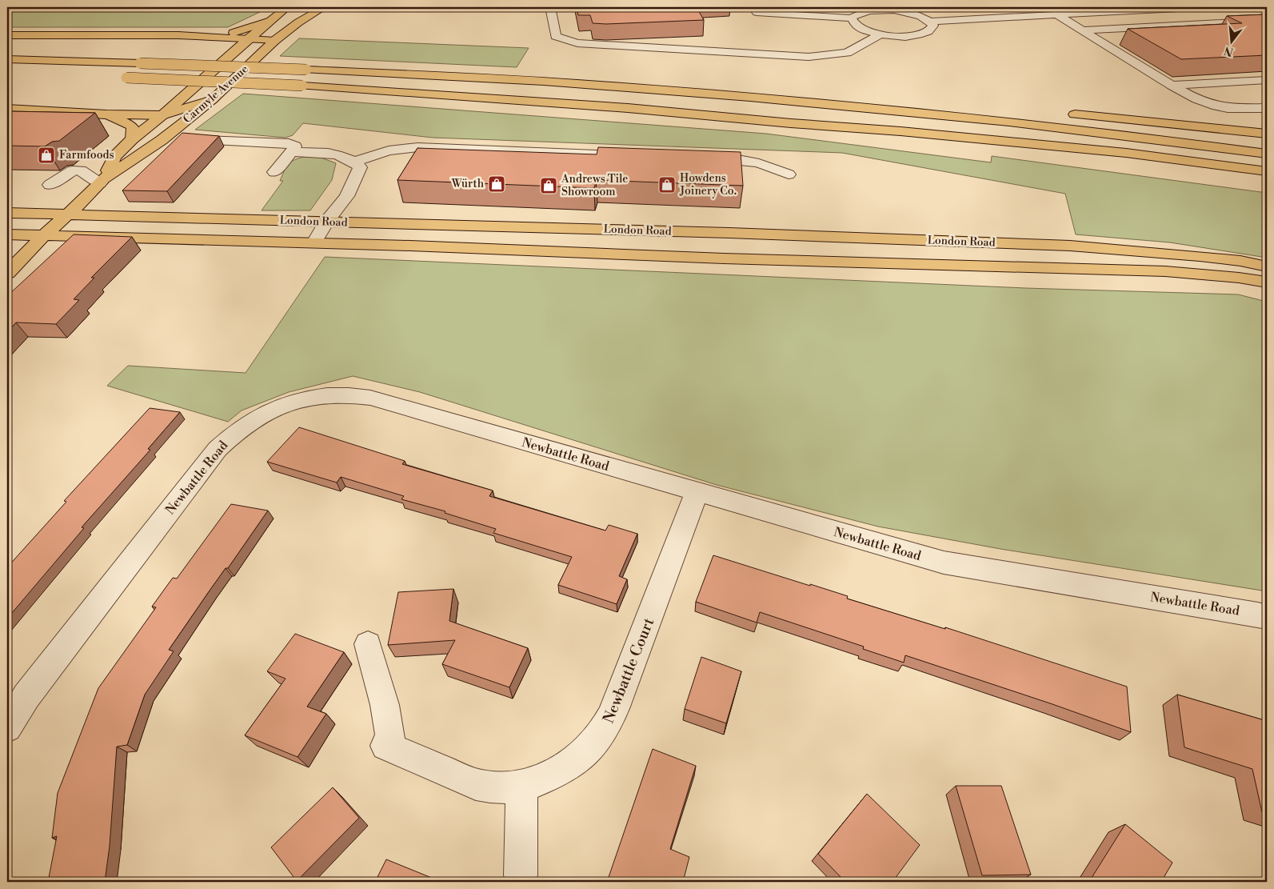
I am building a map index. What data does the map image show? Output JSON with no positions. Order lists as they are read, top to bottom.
{
  "streets": {
    "main road": ["Carmyle Avenue", "London Road"],
    "street": ["Newbattle Road", "Newbattle Court"]
  },
  "crossings": [
    ["Carmyle Avenue", "London Road"],
    ["Newbattle Road", "Newbattle Court"]
  ],
  "places": {
    "shop": [
      "Farmfoods",
      "Würth",
      "Howdens Joinery Co.",
      "Andrews Tile Showroom"
    ]
  },
  "north": "bottom"
}
